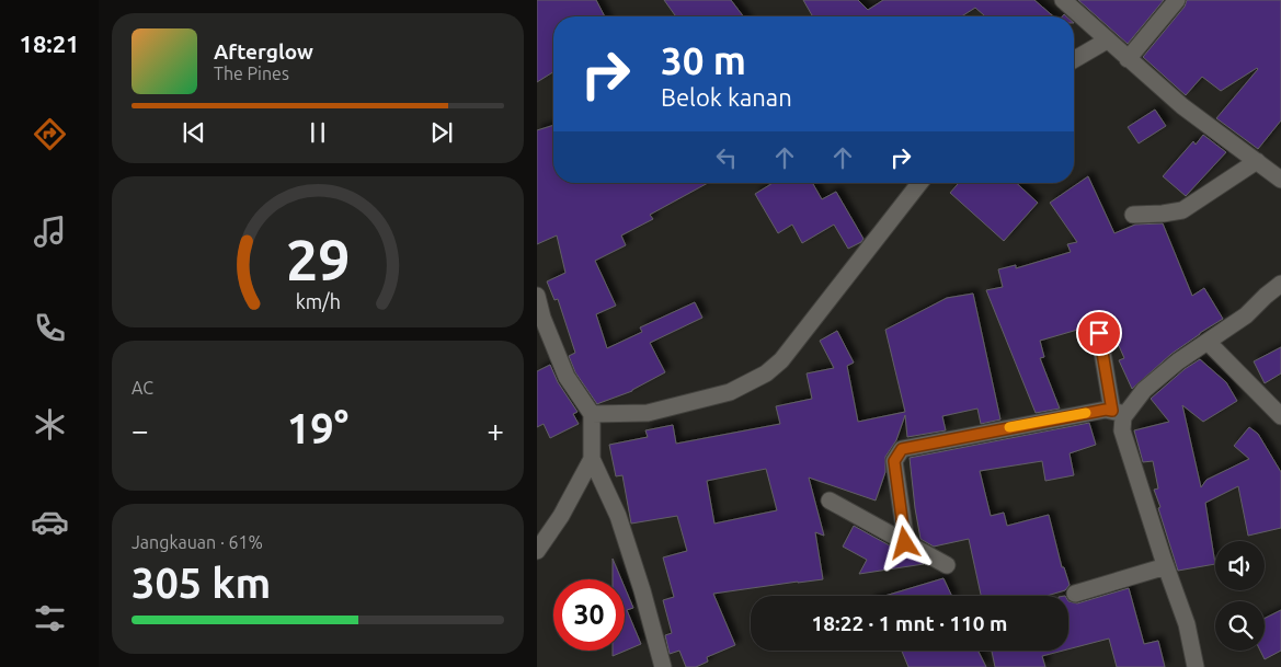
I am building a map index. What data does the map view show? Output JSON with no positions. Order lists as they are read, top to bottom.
{
  "page": {
    "tabs": "18:21",
    "turn": ["30 m", "Belok kanan"],
    "song": ["Afterglow", "The Pines"],
    "tile": [
      "AC",
      ["Jangkauan · 61%", "305 km"]
    ],
    "heat": ["−", "19°", "+"],
    "limit": "30",
    "trip": "18:22 · 1 mnt · 110 m",
    "gauge": ["29", "km/h"]
  }
}
